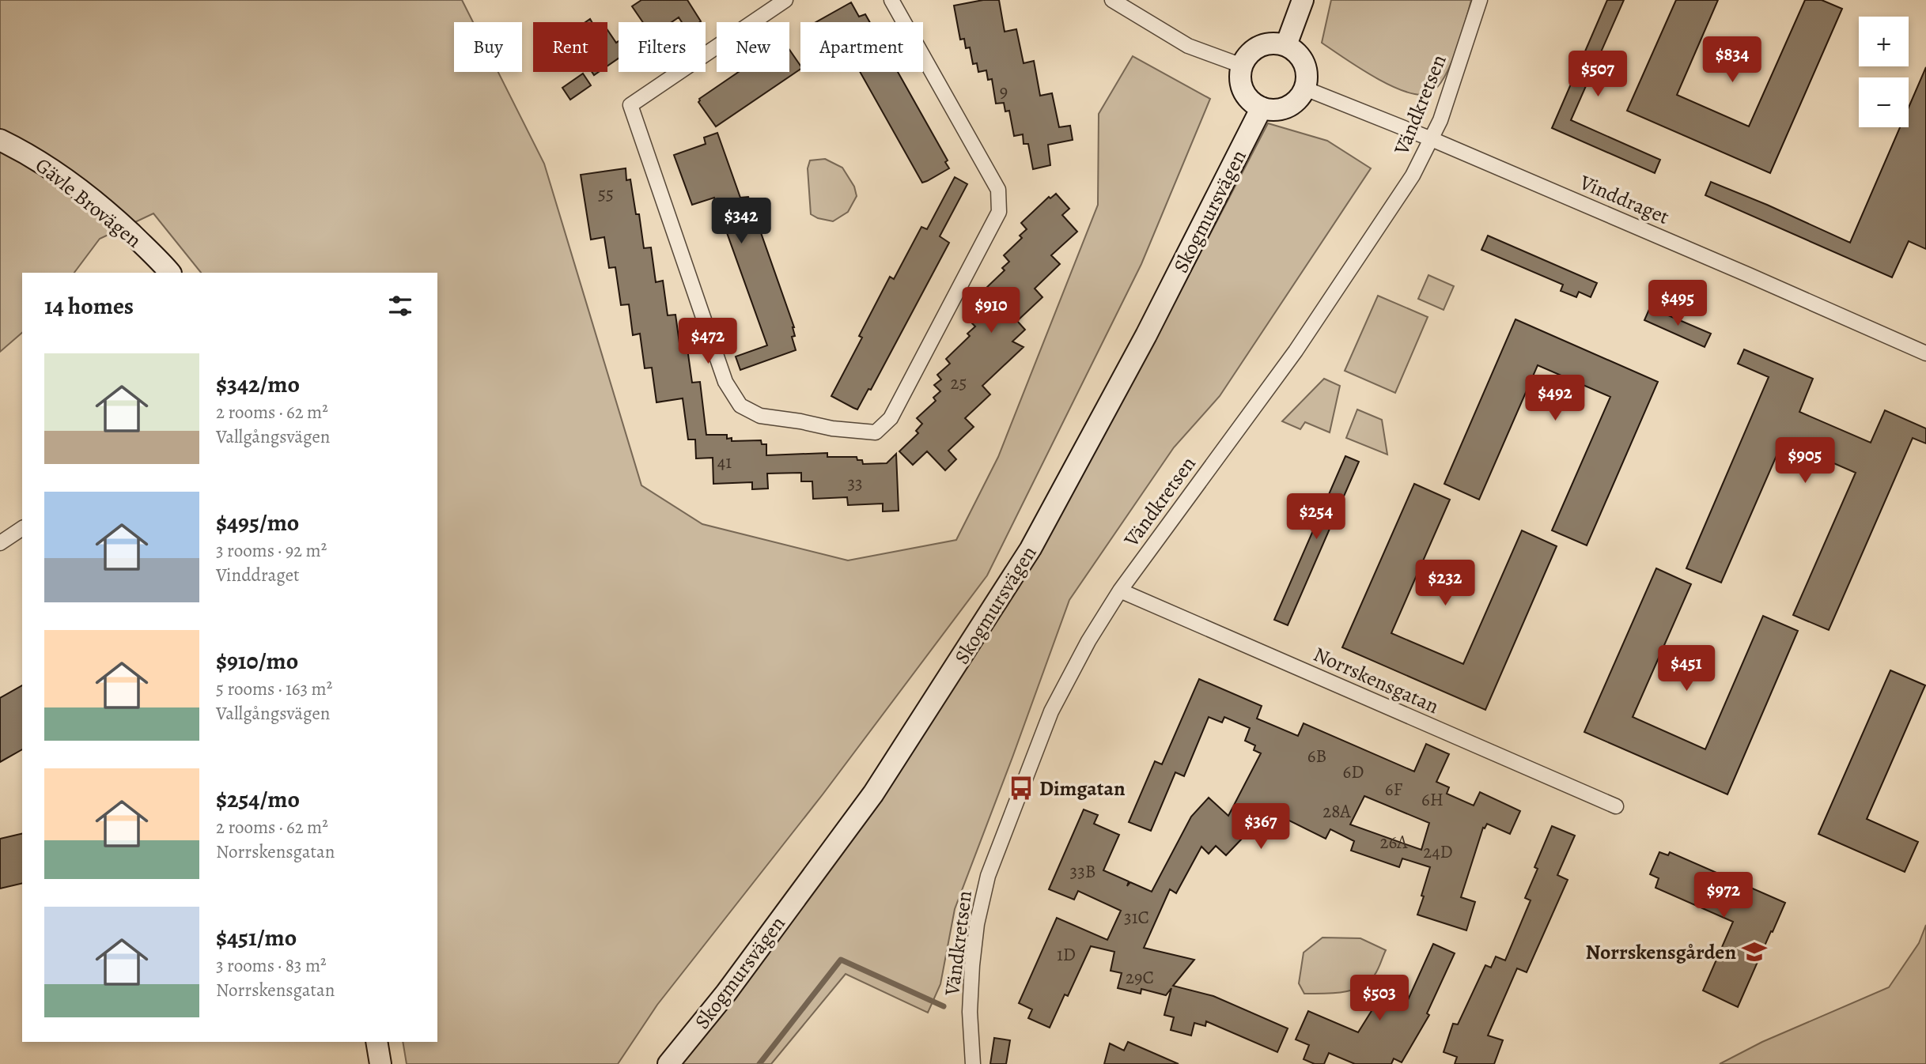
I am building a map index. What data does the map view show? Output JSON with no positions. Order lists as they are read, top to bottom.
{
  "streets": {
    "street": [
      "Vändkretsen",
      "Vinddraget",
      "Gävle Brovägen",
      "Skogmursvägen",
      "Norrskensgatan"
    ]
  },
  "crossings": [
    ["Vändkretsen", "Vinddraget"],
    ["Vändkretsen", "Norrskensgatan"],
    ["Vinddraget", "Skogmursvägen"]
  ],
  "places": {
    "bus stop": ["Dimgatan"],
    "school or university": ["Norrskensgården"]
  },
  "house_numbers": [
    "9",
    "55",
    "25",
    "41",
    "33",
    "6B",
    "6D",
    "6F",
    "6H",
    "28A",
    "26A",
    "24D",
    "33B",
    "31C",
    "1D",
    "29C"
  ],
  "page": {
    "map_buttons": ["+", "−"],
    "chip": [
      "Buy",
      "Rent",
      "Filters",
      "New",
      "Apartment"
    ],
    "price": [
      "$834",
      "$507",
      "$342",
      "$495",
      "$910",
      "$472",
      "$492",
      "$905",
      "$254",
      "$232",
      "$451",
      "$367",
      "$972",
      "$503"
    ],
    "heading": "14 homes",
    "list": [
      {
        "name": "$342/mo",
        "note": "2 rooms · 62 m² · Vallgångsvägen"
      },
      {
        "name": "$495/mo",
        "note": "3 rooms · 92 m² · Vinddraget"
      },
      {
        "name": "$910/mo",
        "note": "5 rooms · 163 m² · Vallgångsvägen"
      },
      {
        "name": "$254/mo",
        "note": "2 rooms · 62 m² · Norrskensgatan"
      },
      {
        "name": "$451/mo",
        "note": "3 rooms · 83 m² · Norrskensgatan"
      }
    ]
  }
}
